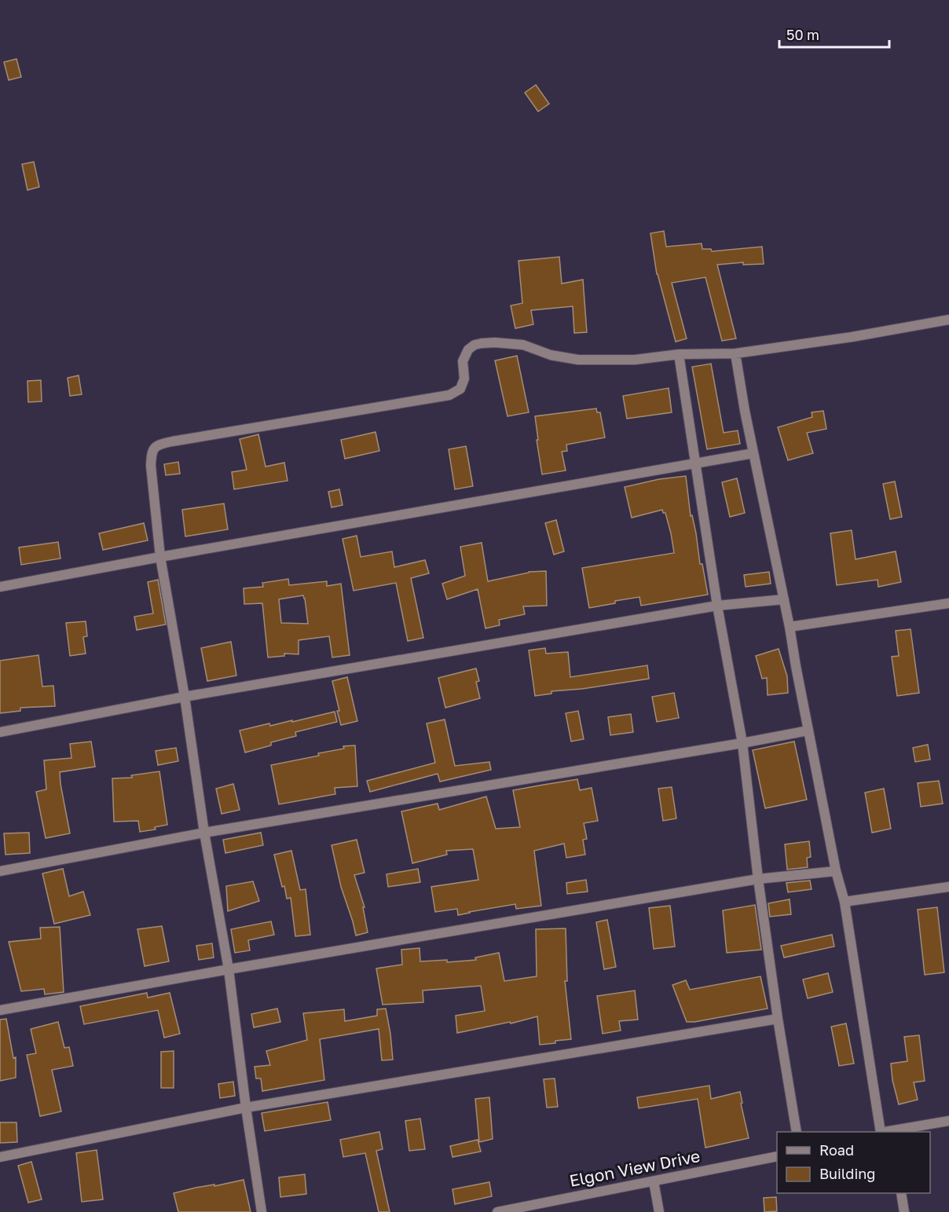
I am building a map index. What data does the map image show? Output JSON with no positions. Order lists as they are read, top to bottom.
{
  "streets": {
    "street": ["Elgon View Drive"]
  },
  "legend": ["Road", "Building"],
  "scale_bar": "50 m"
}
